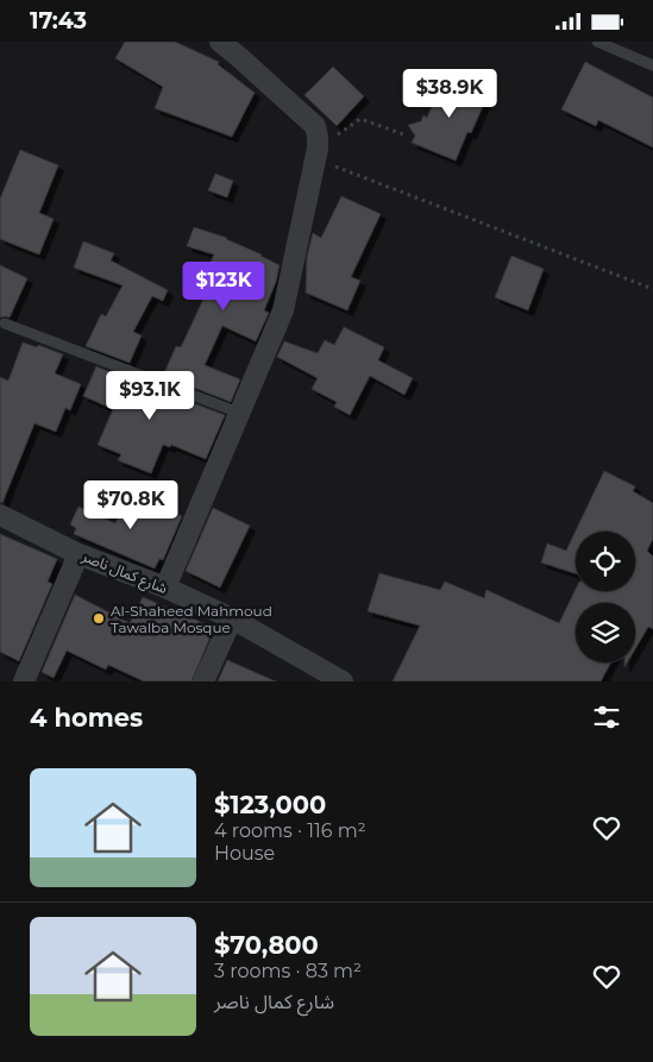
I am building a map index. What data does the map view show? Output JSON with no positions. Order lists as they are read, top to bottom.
{
  "streets": {
    "street": ["شارع كمال ناصر"]
  },
  "places": ["Al-Shaheed Mahmoud Tawalba Mosque"],
  "page": {
    "status": "17:43",
    "price": [
      "$38.9K",
      "$123K",
      "$93.1K",
      "$70.8K"
    ],
    "heading": "4 homes",
    "list": [
      {
        "name": "$123,000",
        "note": "4 rooms · 116 m² · House"
      },
      {
        "name": "$70,800",
        "note": "3 rooms · 83 m² · شارع كمال ناصر"
      }
    ]
  }
}
